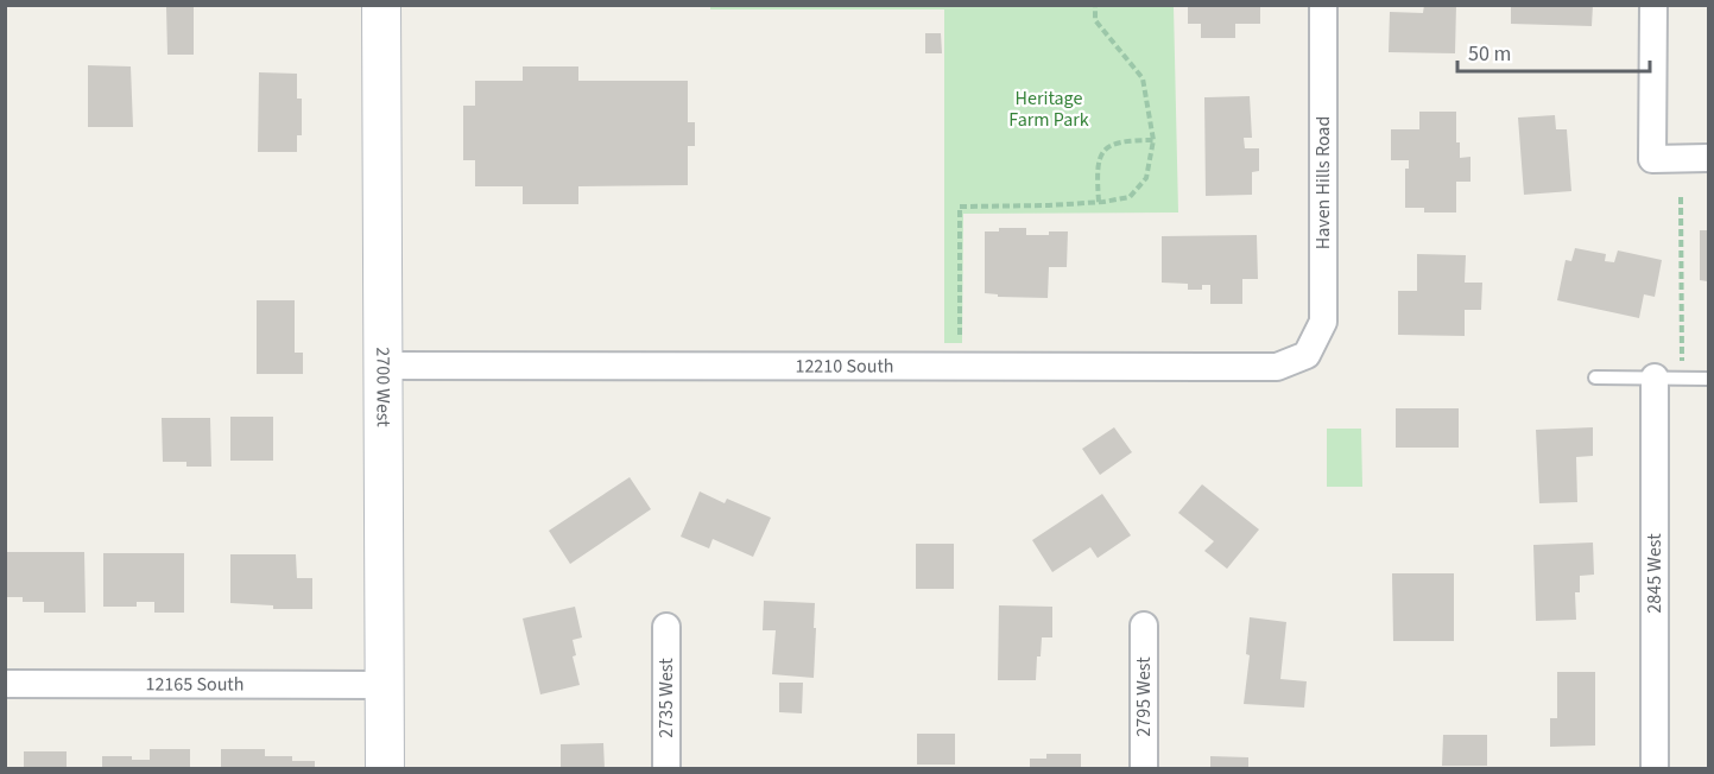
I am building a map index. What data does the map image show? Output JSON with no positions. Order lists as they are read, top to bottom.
{
  "streets": {
    "main road": ["2700 West"],
    "street": [
      "Haven Hills Road",
      "12210 South",
      "2845 West",
      "12165 South",
      "2795 West",
      "2735 West"
    ]
  },
  "crossings": [
    ["Haven Hills Road", "12210 South"],
    ["12210 South", "2700 West"],
    ["2700 West", "12165 South"]
  ],
  "parks": ["Heritage Farm Park"],
  "scale_bar": "50 m"
}
